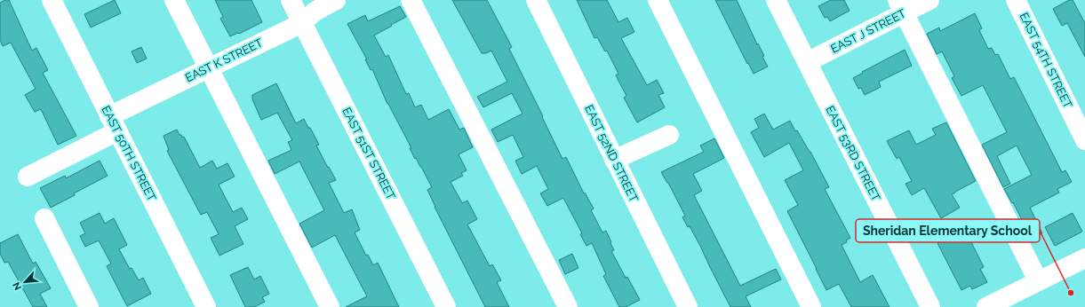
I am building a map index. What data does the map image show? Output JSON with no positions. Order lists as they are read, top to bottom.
{
  "streets": {
    "street": [
      "EAST J STREET",
      "EAST K STREET",
      "EAST 54TH STREET",
      "EAST 50TH STREET",
      "EAST 51ST STREET",
      "EAST 52ND STREET",
      "EAST 53RD STREET"
    ]
  },
  "crossings": [
    ["EAST J STREET", "EAST 53RD STREET"],
    ["EAST K STREET", "EAST 50TH STREET"],
    ["EAST K STREET", "EAST 51ST STREET"]
  ],
  "places": ["Sheridan Elementary School"],
  "north": "bottom left"
}
